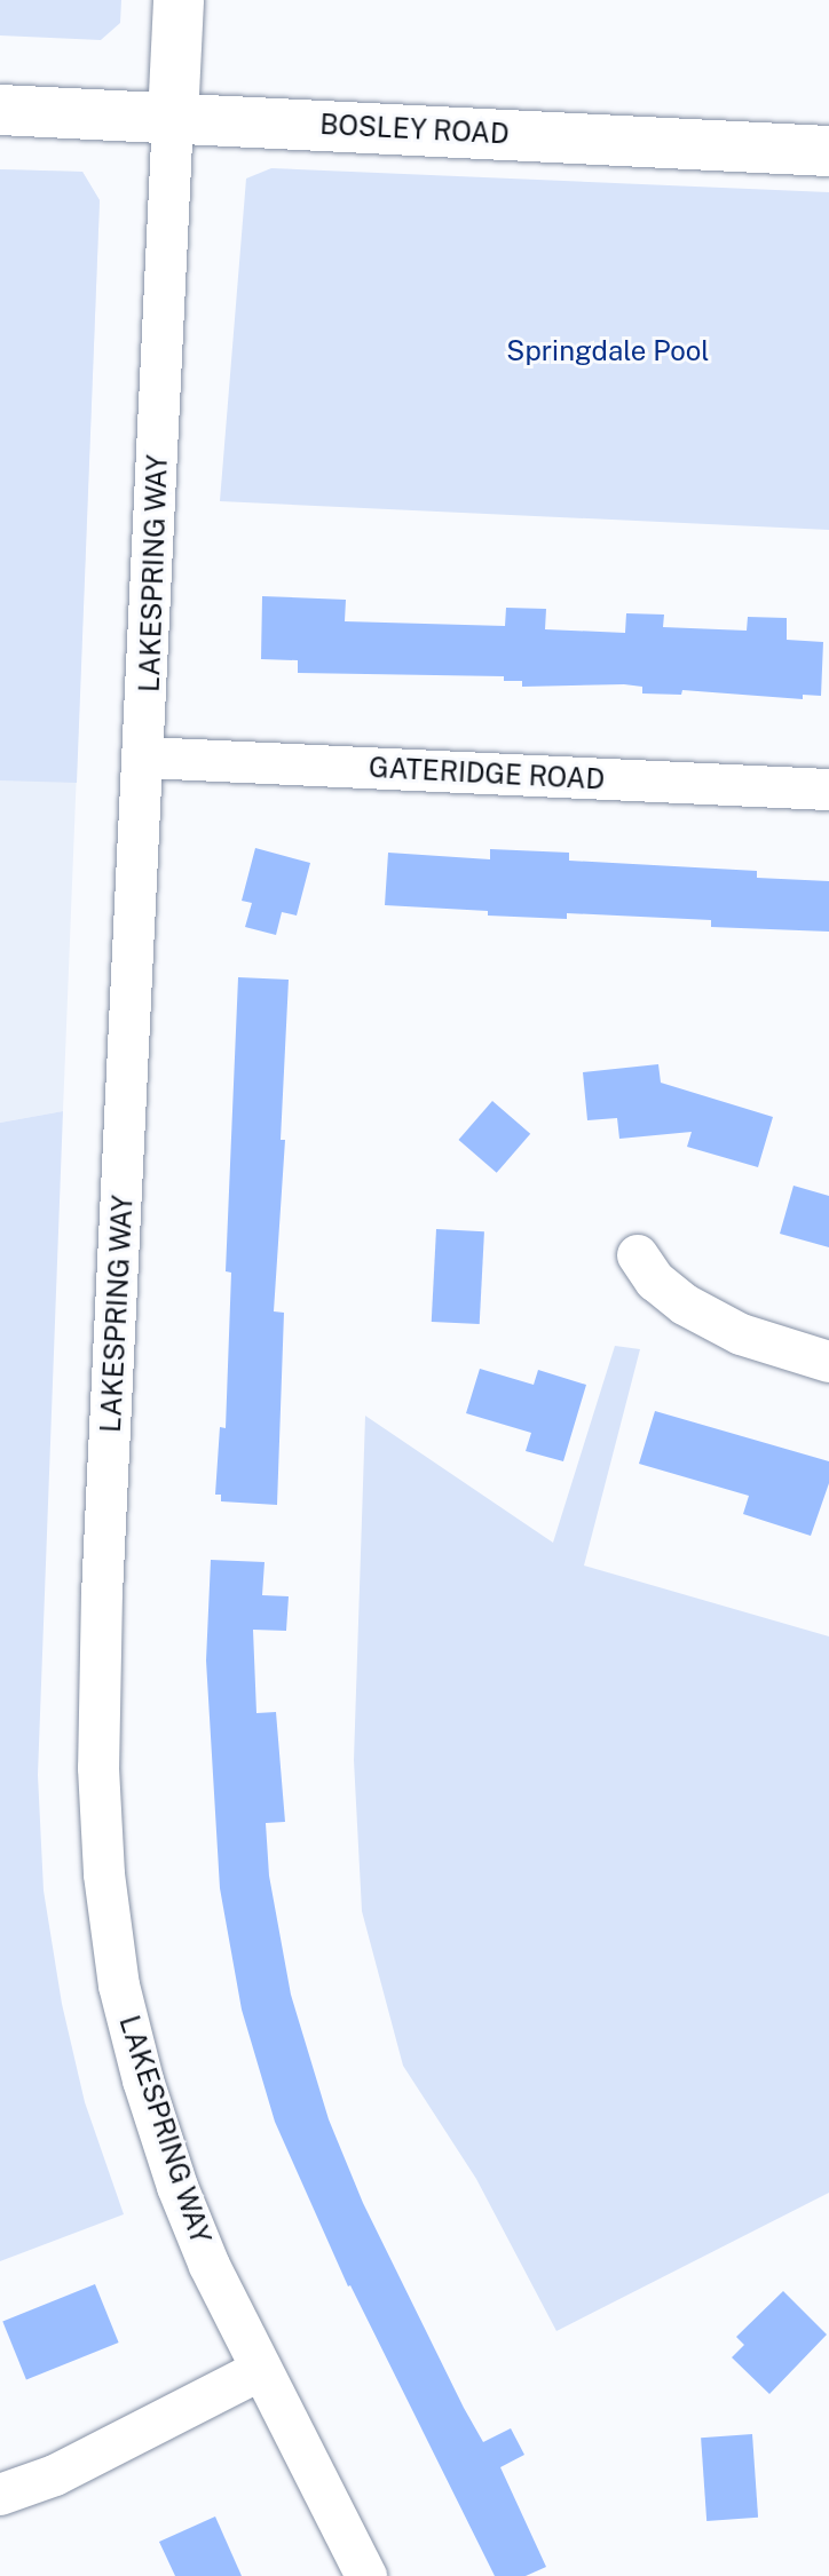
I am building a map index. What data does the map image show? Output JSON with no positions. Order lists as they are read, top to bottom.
{
  "streets": {
    "street": ["BOSLEY ROAD", "LAKESPRING WAY", "GATERIDGE ROAD"]
  },
  "crossings": [
    ["BOSLEY ROAD", "LAKESPRING WAY"],
    ["LAKESPRING WAY", "GATERIDGE ROAD"]
  ],
  "parks": ["Springdale Pool"]
}
